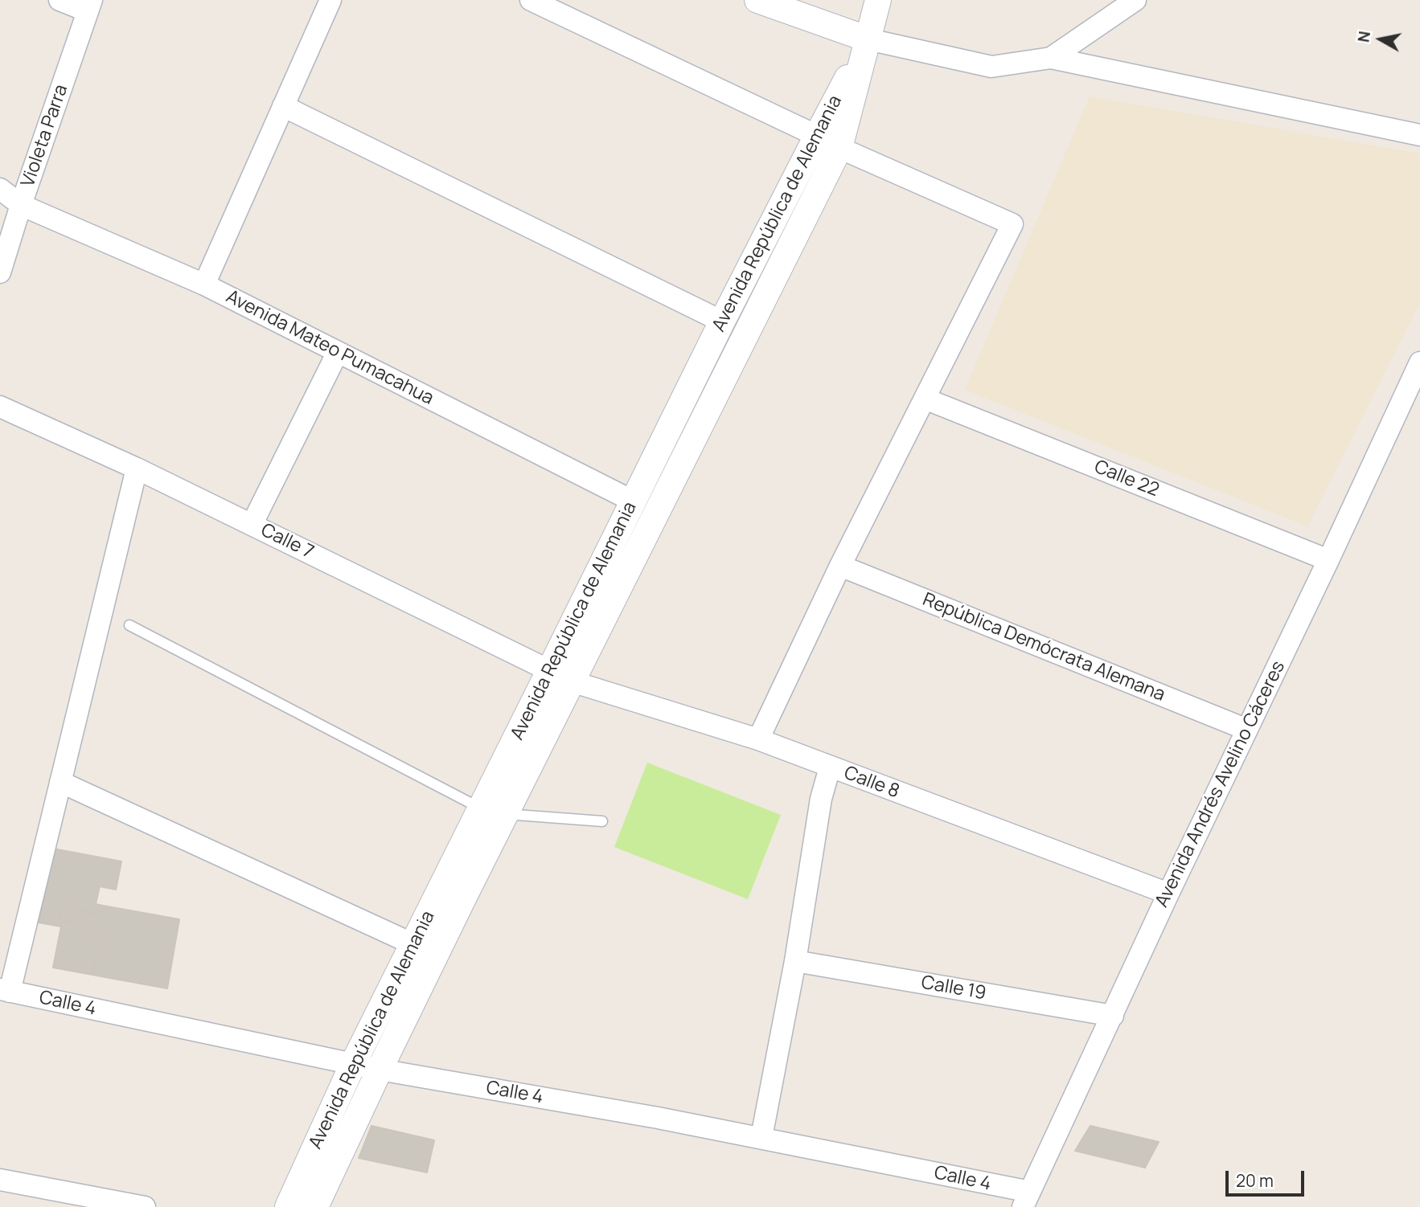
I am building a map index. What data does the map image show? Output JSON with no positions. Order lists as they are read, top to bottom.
{
  "streets": {
    "street": [
      "Violeta Parra",
      "Avenida República de Alemania",
      "Avenida Mateo Pumacahua",
      "Calle 22",
      "Calle 7",
      "República Demócrata Alemana",
      "Calle 8",
      "Avenida Andrés Avelino Cáceres",
      "Calle 19",
      "Calle 4"
    ]
  },
  "crossings": [
    ["Violeta Parra", "Avenida Mateo Pumacahua"],
    ["Avenida República de Alemania", "Avenida Mateo Pumacahua"],
    ["Avenida República de Alemania", "Calle 7"],
    ["Avenida República de Alemania", "Calle 8"],
    ["Avenida República de Alemania", "Calle 4"],
    ["Calle 22", "Avenida Andrés Avelino Cáceres"],
    ["Calle 7", "Calle 8"],
    ["República Demócrata Alemana", "Avenida Andrés Avelino Cáceres"],
    ["Calle 8", "Avenida Andrés Avelino Cáceres"],
    ["Avenida Andrés Avelino Cáceres", "Calle 19"],
    ["Avenida Andrés Avelino Cáceres", "Calle 4"]
  ],
  "scale_bar": "20 m",
  "north": "left"
}
